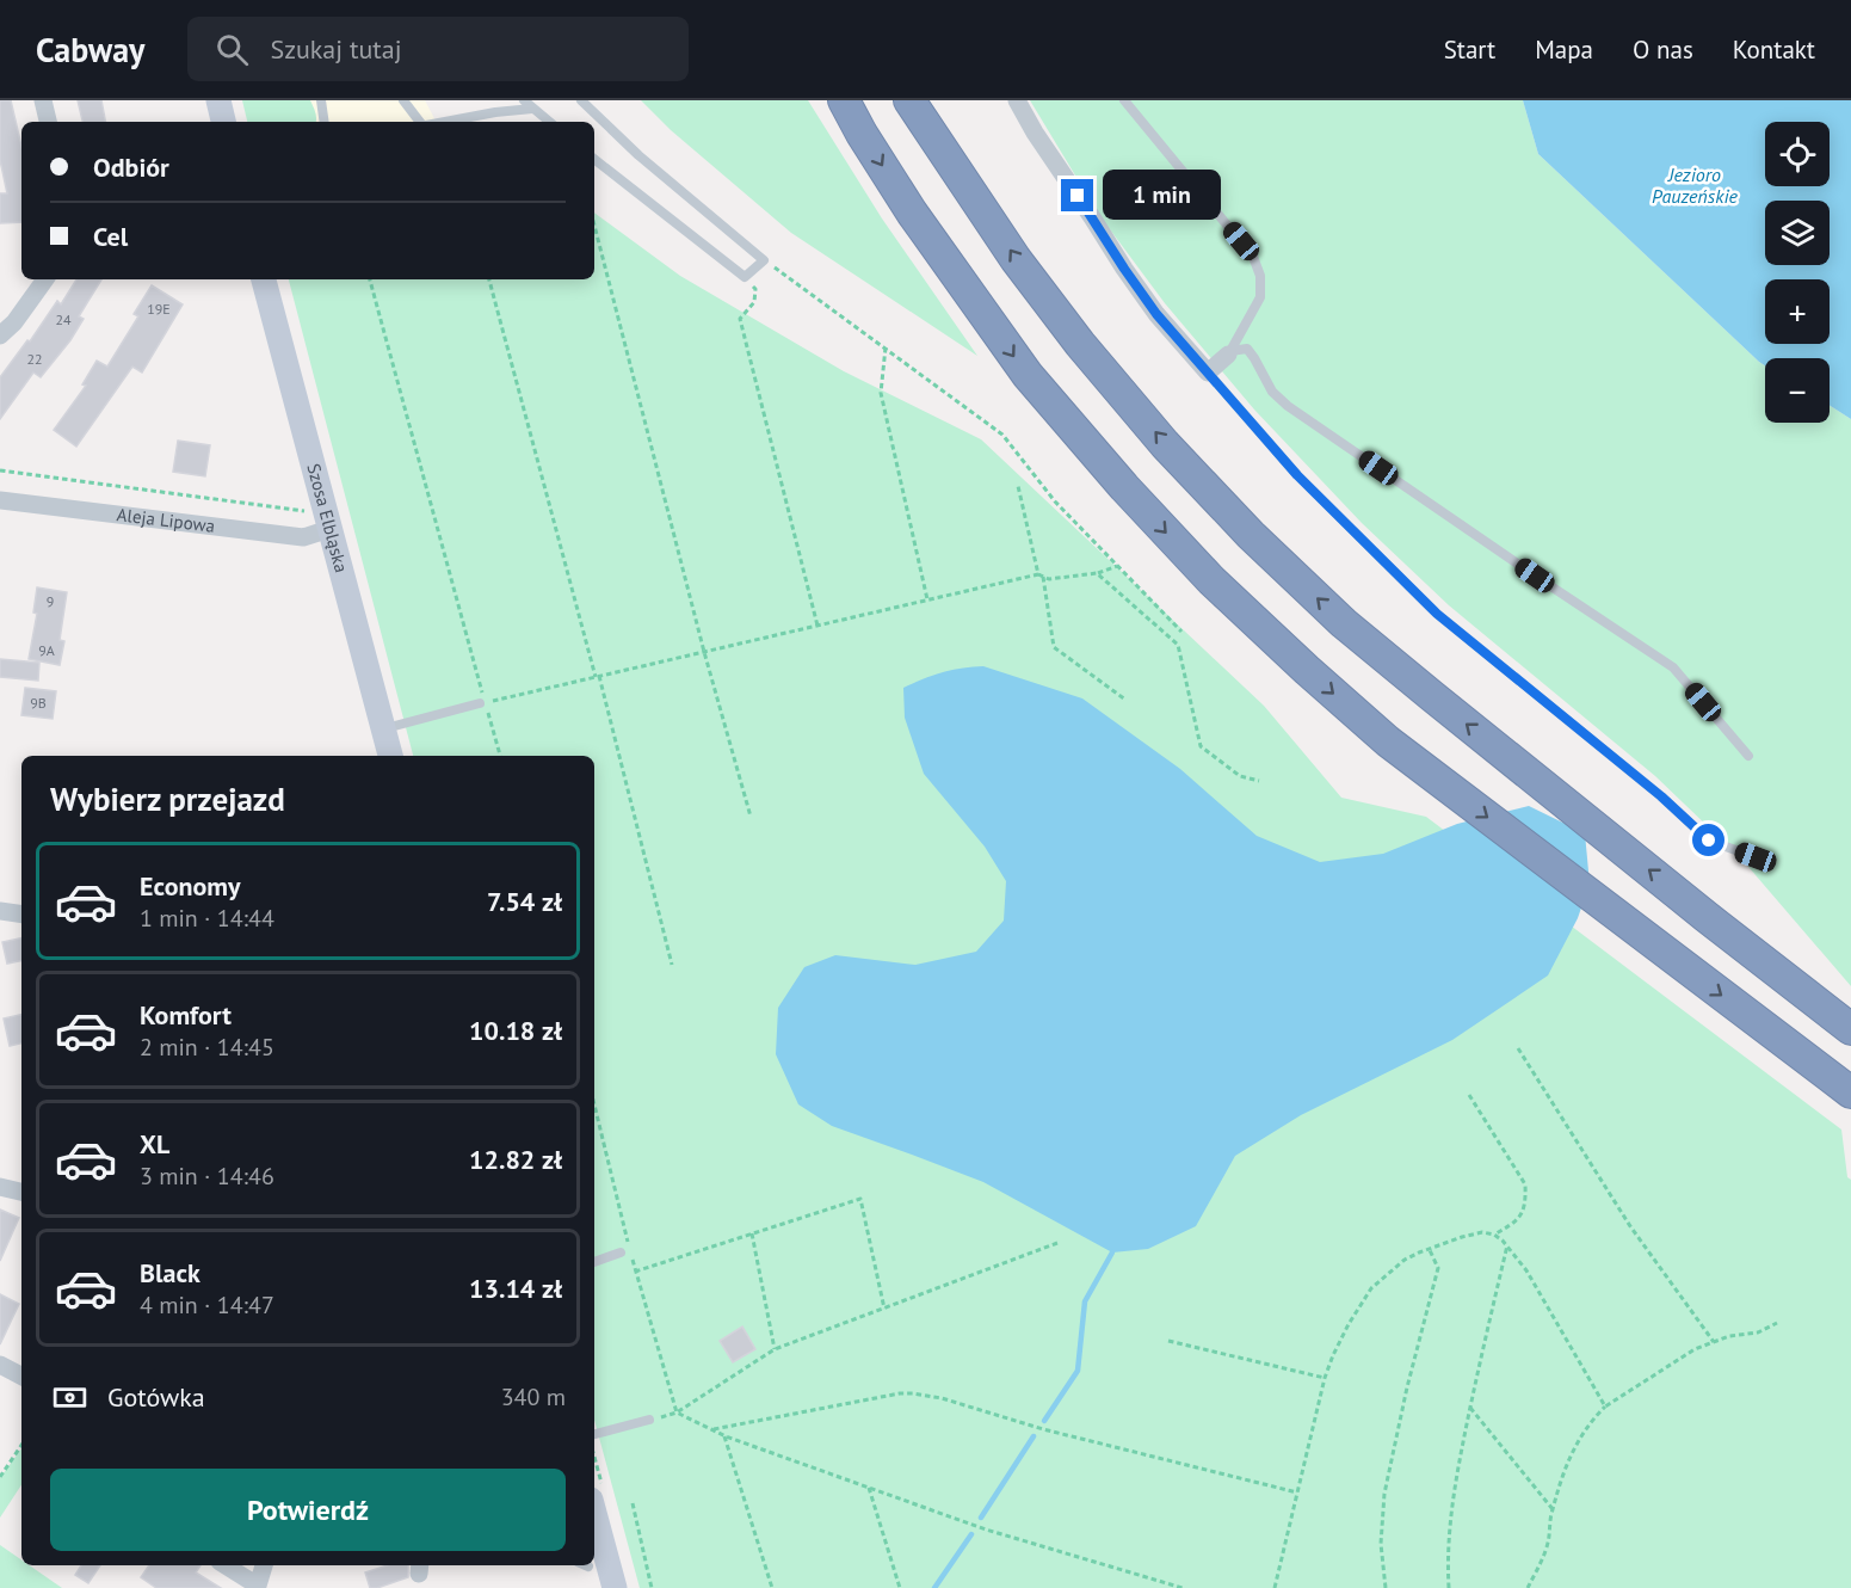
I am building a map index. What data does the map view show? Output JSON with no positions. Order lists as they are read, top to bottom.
{
  "streets": {
    "main road": ["Szosa Elbląska"],
    "street": ["Aleja Lipowa"]
  },
  "crossings": [
    ["Szosa Elbląska", "Aleja Lipowa"]
  ],
  "water": ["Jezioro Pauzeńskie"],
  "house_numbers": [
    "19E",
    "24",
    "22",
    "9",
    "9A",
    "9B"
  ],
  "page": {
    "header": "Cabway",
    "search": "Szukaj tutaj",
    "nav": [
      "Start",
      "Mapa",
      "O nas",
      "Kontakt"
    ],
    "map_buttons": ["+", "−"],
    "banner": ["Odbiór", "Cel"],
    "bubble": "1 min",
    "heading": "Wybierz przejazd",
    "list": [
      {
        "name": "Economy",
        "note": "1 min · 14:44",
        "value": "7.54 zł"
      },
      {
        "name": "Komfort",
        "note": "2 min · 14:45",
        "value": "10.18 zł"
      },
      {
        "name": "XL",
        "note": "3 min · 14:46",
        "value": "12.82 zł"
      },
      {
        "name": "Black",
        "note": "4 min · 14:47",
        "value": "13.14 zł"
      }
    ],
    "pay": ["Gotówka", "340 m"],
    "buttons": "Potwierdź"
  }
}
